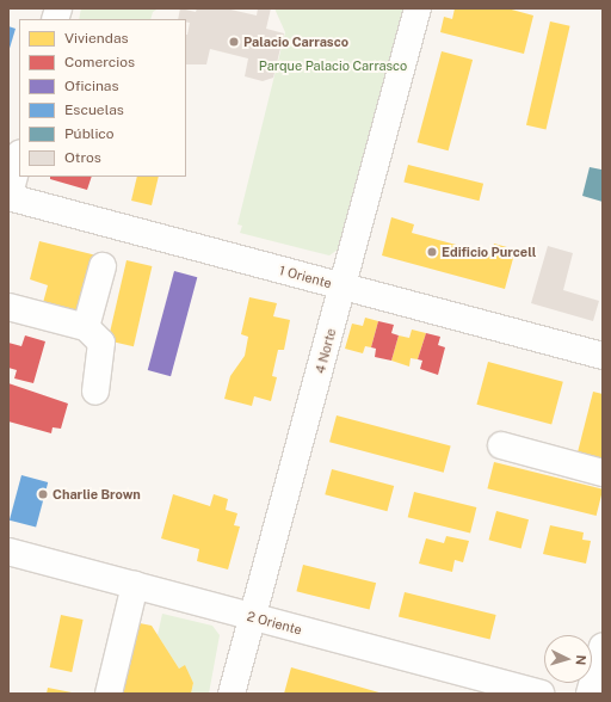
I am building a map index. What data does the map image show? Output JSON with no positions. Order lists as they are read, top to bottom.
{
  "streets": {
    "street": ["1 Oriente", "4 Norte", "2 Oriente"]
  },
  "crossings": [
    ["1 Oriente", "4 Norte"],
    ["4 Norte", "2 Oriente"]
  ],
  "parks": ["Parque Palacio Carrasco"],
  "places": ["Palacio Carrasco", "Edificio Purcell", "Charlie Brown"],
  "legend": [
    "Viviendas",
    "Comercios",
    "Oficinas",
    "Escuelas",
    "Público",
    "Otros"
  ],
  "north": "right"
}
